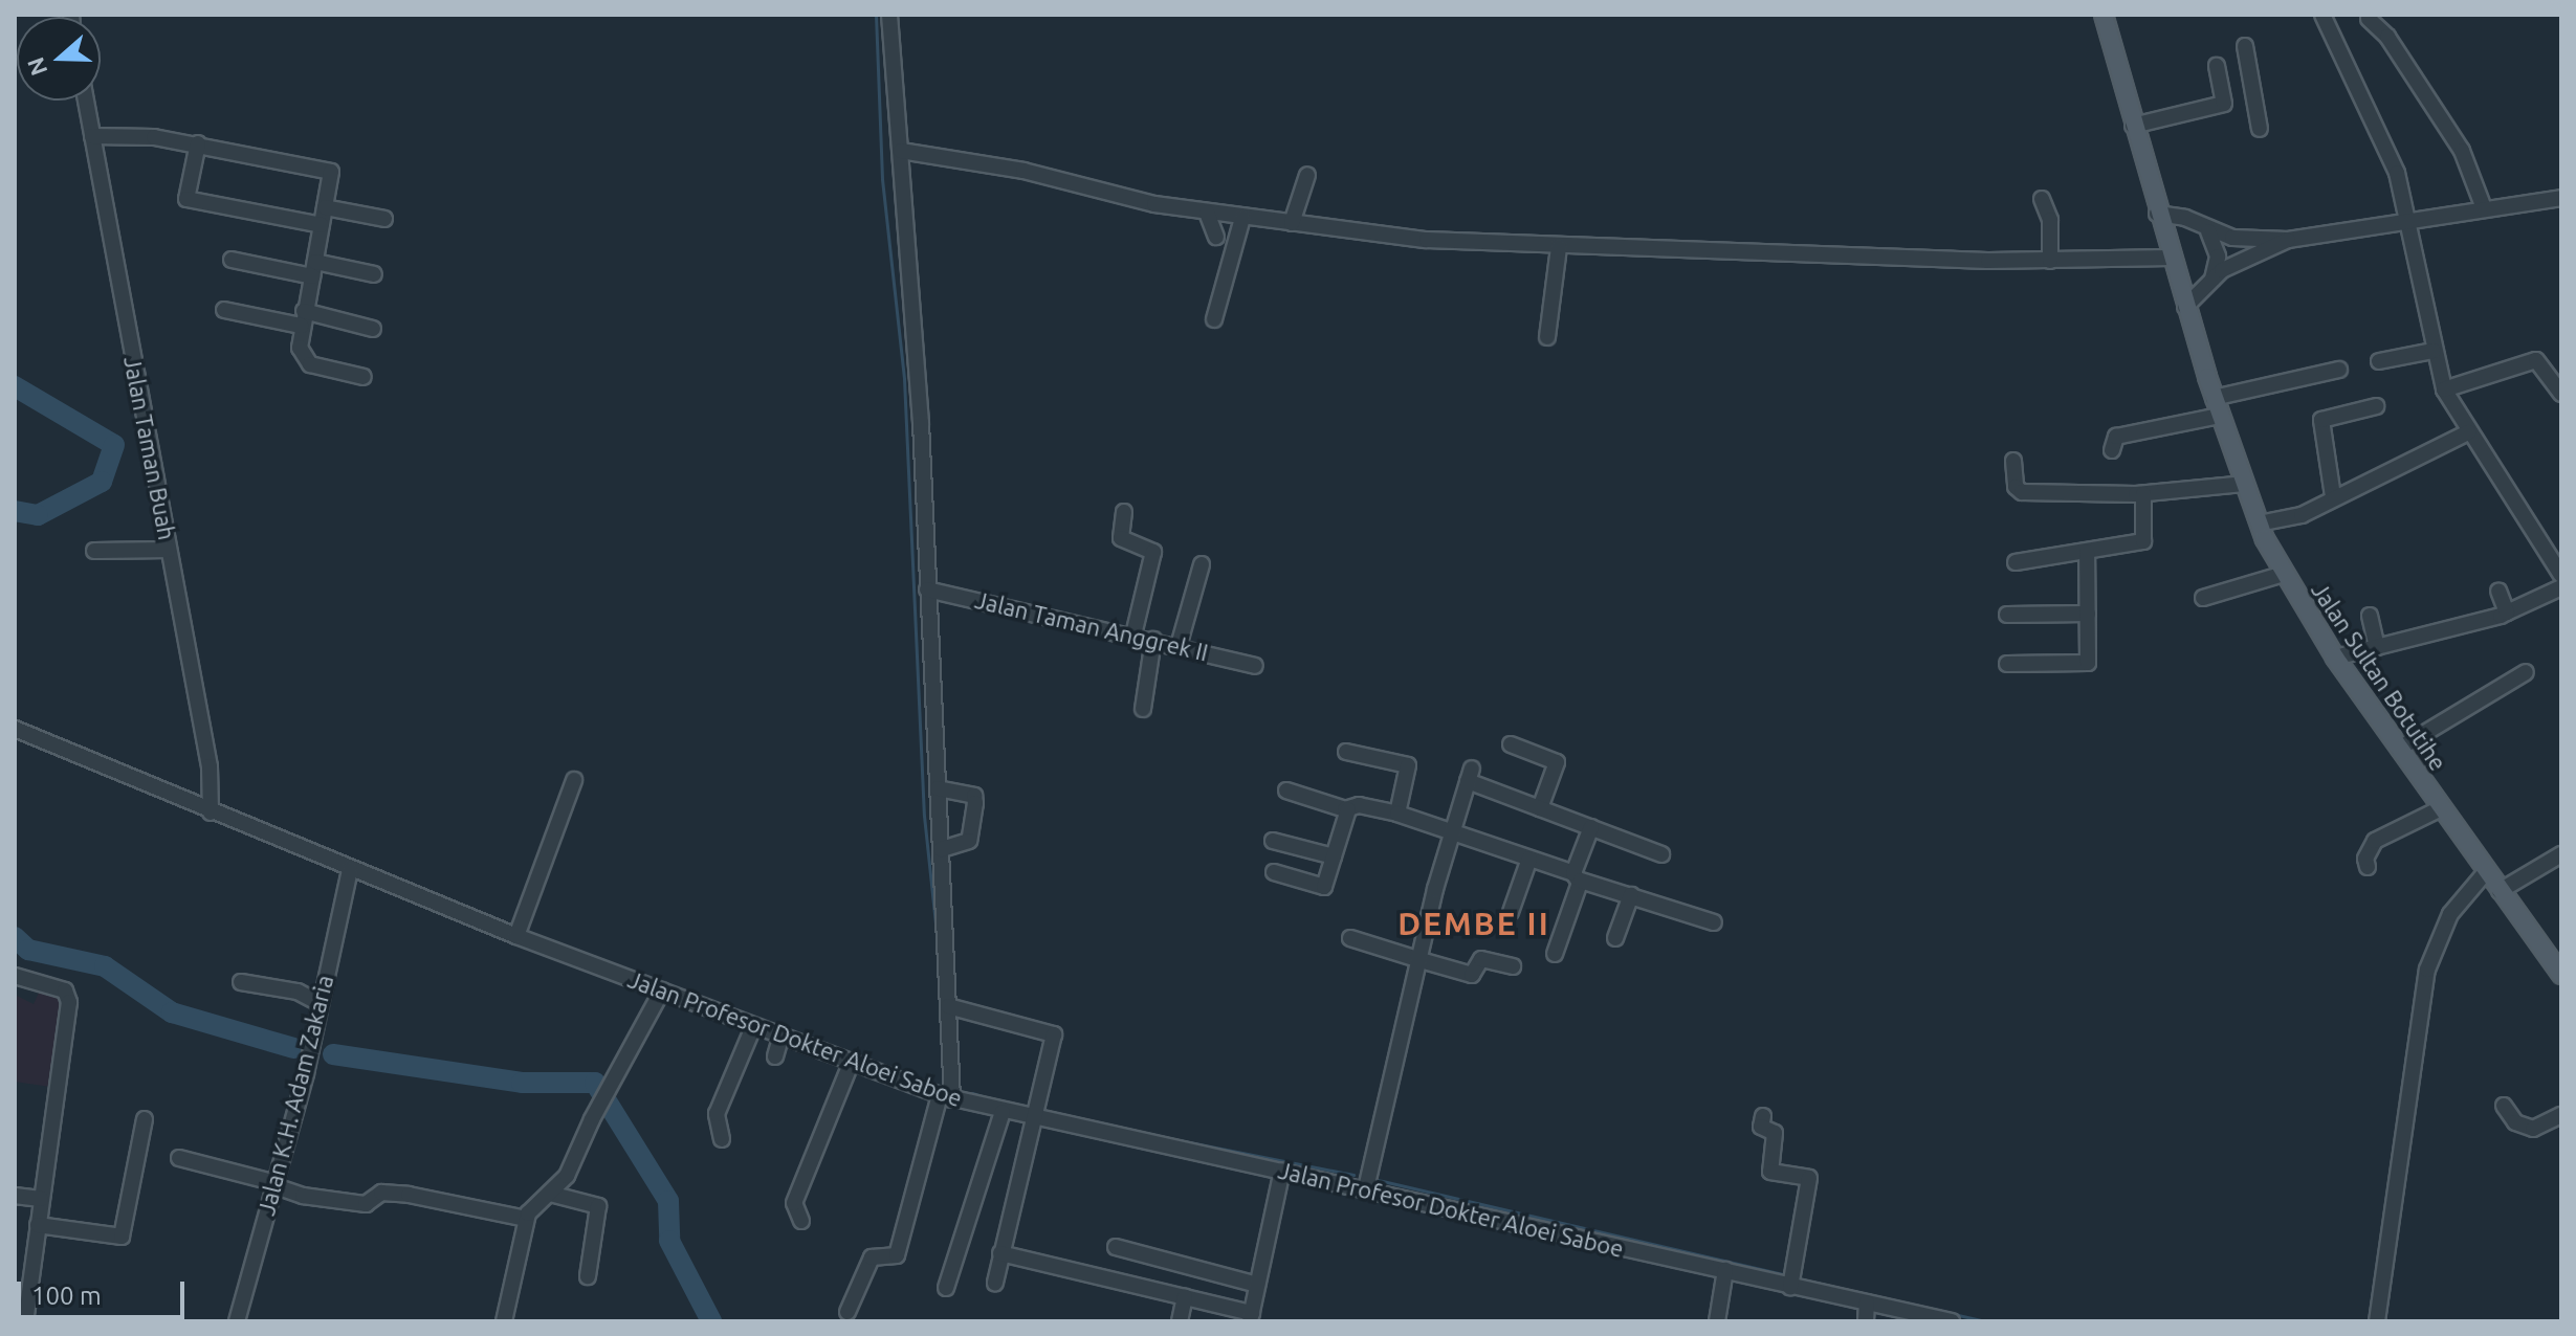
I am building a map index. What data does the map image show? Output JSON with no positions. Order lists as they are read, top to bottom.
{
  "streets": {
    "main road": ["Jalan Sultan Botutihe"],
    "street": [
      "Jalan Taman Buah",
      "Jalan Taman Anggrek II",
      "Jalan Profesor Dokter Aloei Saboe",
      "Jalan K.H. Adam Zakaria"
    ]
  },
  "crossings": [
    ["Jalan Taman Buah", "Jalan Profesor Dokter Aloei Saboe"],
    ["Jalan Profesor Dokter Aloei Saboe", "Jalan K.H. Adam Zakaria"]
  ],
  "districts": ["DEMBE II"],
  "scale_bar": "100 m",
  "north": "left"
}
